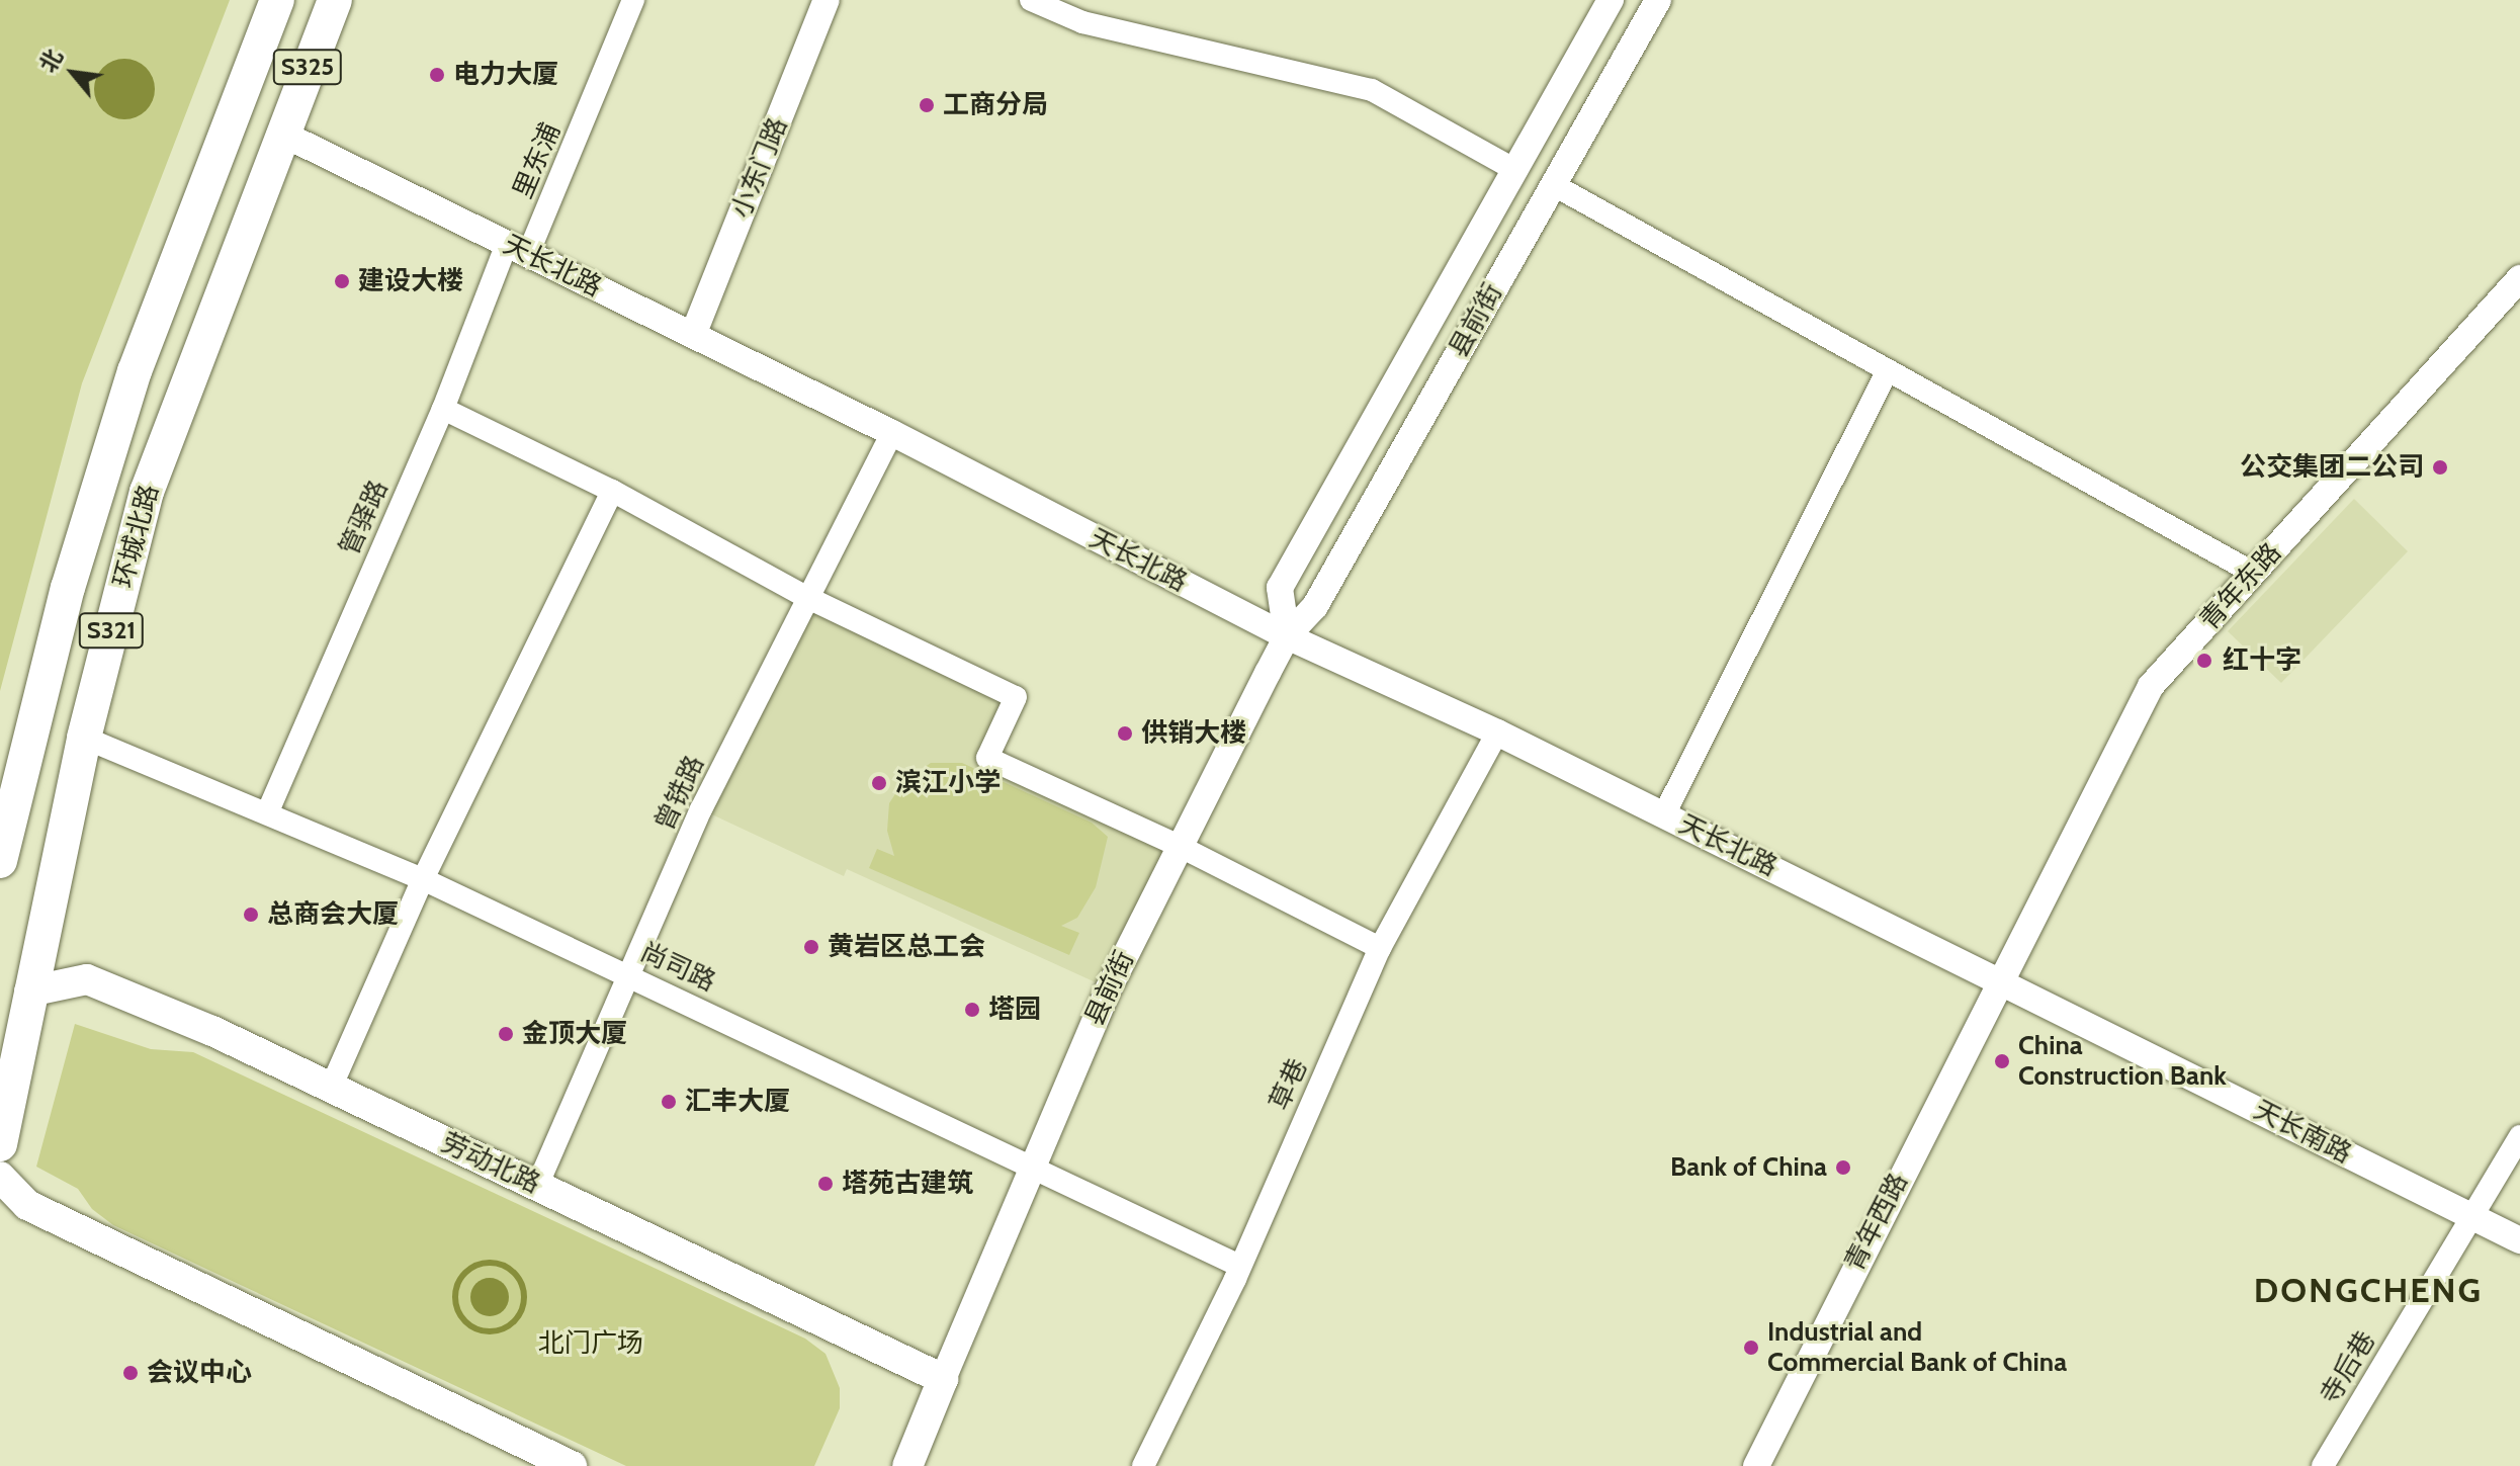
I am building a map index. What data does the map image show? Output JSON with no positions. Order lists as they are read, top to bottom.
{
  "streets": {
    "main road": [
      "S325",
      "县前街",
      "环城北路",
      "S321",
      "劳动北路"
    ],
    "street": [
      "里东浦",
      "小东门路",
      "天长北路",
      "管驿路",
      "青年东路",
      "曾铣路",
      "尚司路",
      "草巷",
      "天长南路",
      "青年西路",
      "寺后巷"
    ]
  },
  "crossings": [
    ["S325", "天长北路"],
    ["S325", "环城北路"],
    ["里东浦", "天长北路"],
    ["里东浦", "管驿路"],
    ["小东门路", "天长北路"],
    ["天长北路", "县前街"],
    ["天长北路", "管驿路"],
    ["天长北路", "环城北路"],
    ["天长北路", "青年东路"],
    ["天长北路", "曾铣路"],
    ["天长北路", "草巷"],
    ["天长北路", "天长南路"],
    ["天长北路", "青年西路"],
    ["县前街", "尚司路"],
    ["县前街", "劳动北路"],
    ["管驿路", "尚司路"],
    ["环城北路", "尚司路"],
    ["环城北路", "劳动北路"],
    ["青年东路", "天长南路"],
    ["青年东路", "青年西路"],
    ["曾铣路", "尚司路"],
    ["曾铣路", "劳动北路"],
    ["尚司路", "草巷"],
    ["天长南路", "青年西路"],
    ["天长南路", "寺后巷"]
  ],
  "districts": ["DONGCHENG"],
  "parks": ["北门广场"],
  "places": [
    "电力大厦",
    "工商分局",
    "建设大楼",
    "公交集团二公司",
    "红十字",
    "供销大楼",
    "滨江小学",
    "总商会大厦",
    "黄岩区总工会",
    "塔园",
    "金顶大厦",
    "China Construction Bank",
    "汇丰大厦",
    "Bank of China",
    "塔苑古建筑",
    "Industrial and Commercial Bank of China",
    "会议中心"
  ],
  "north": "top left"
}
